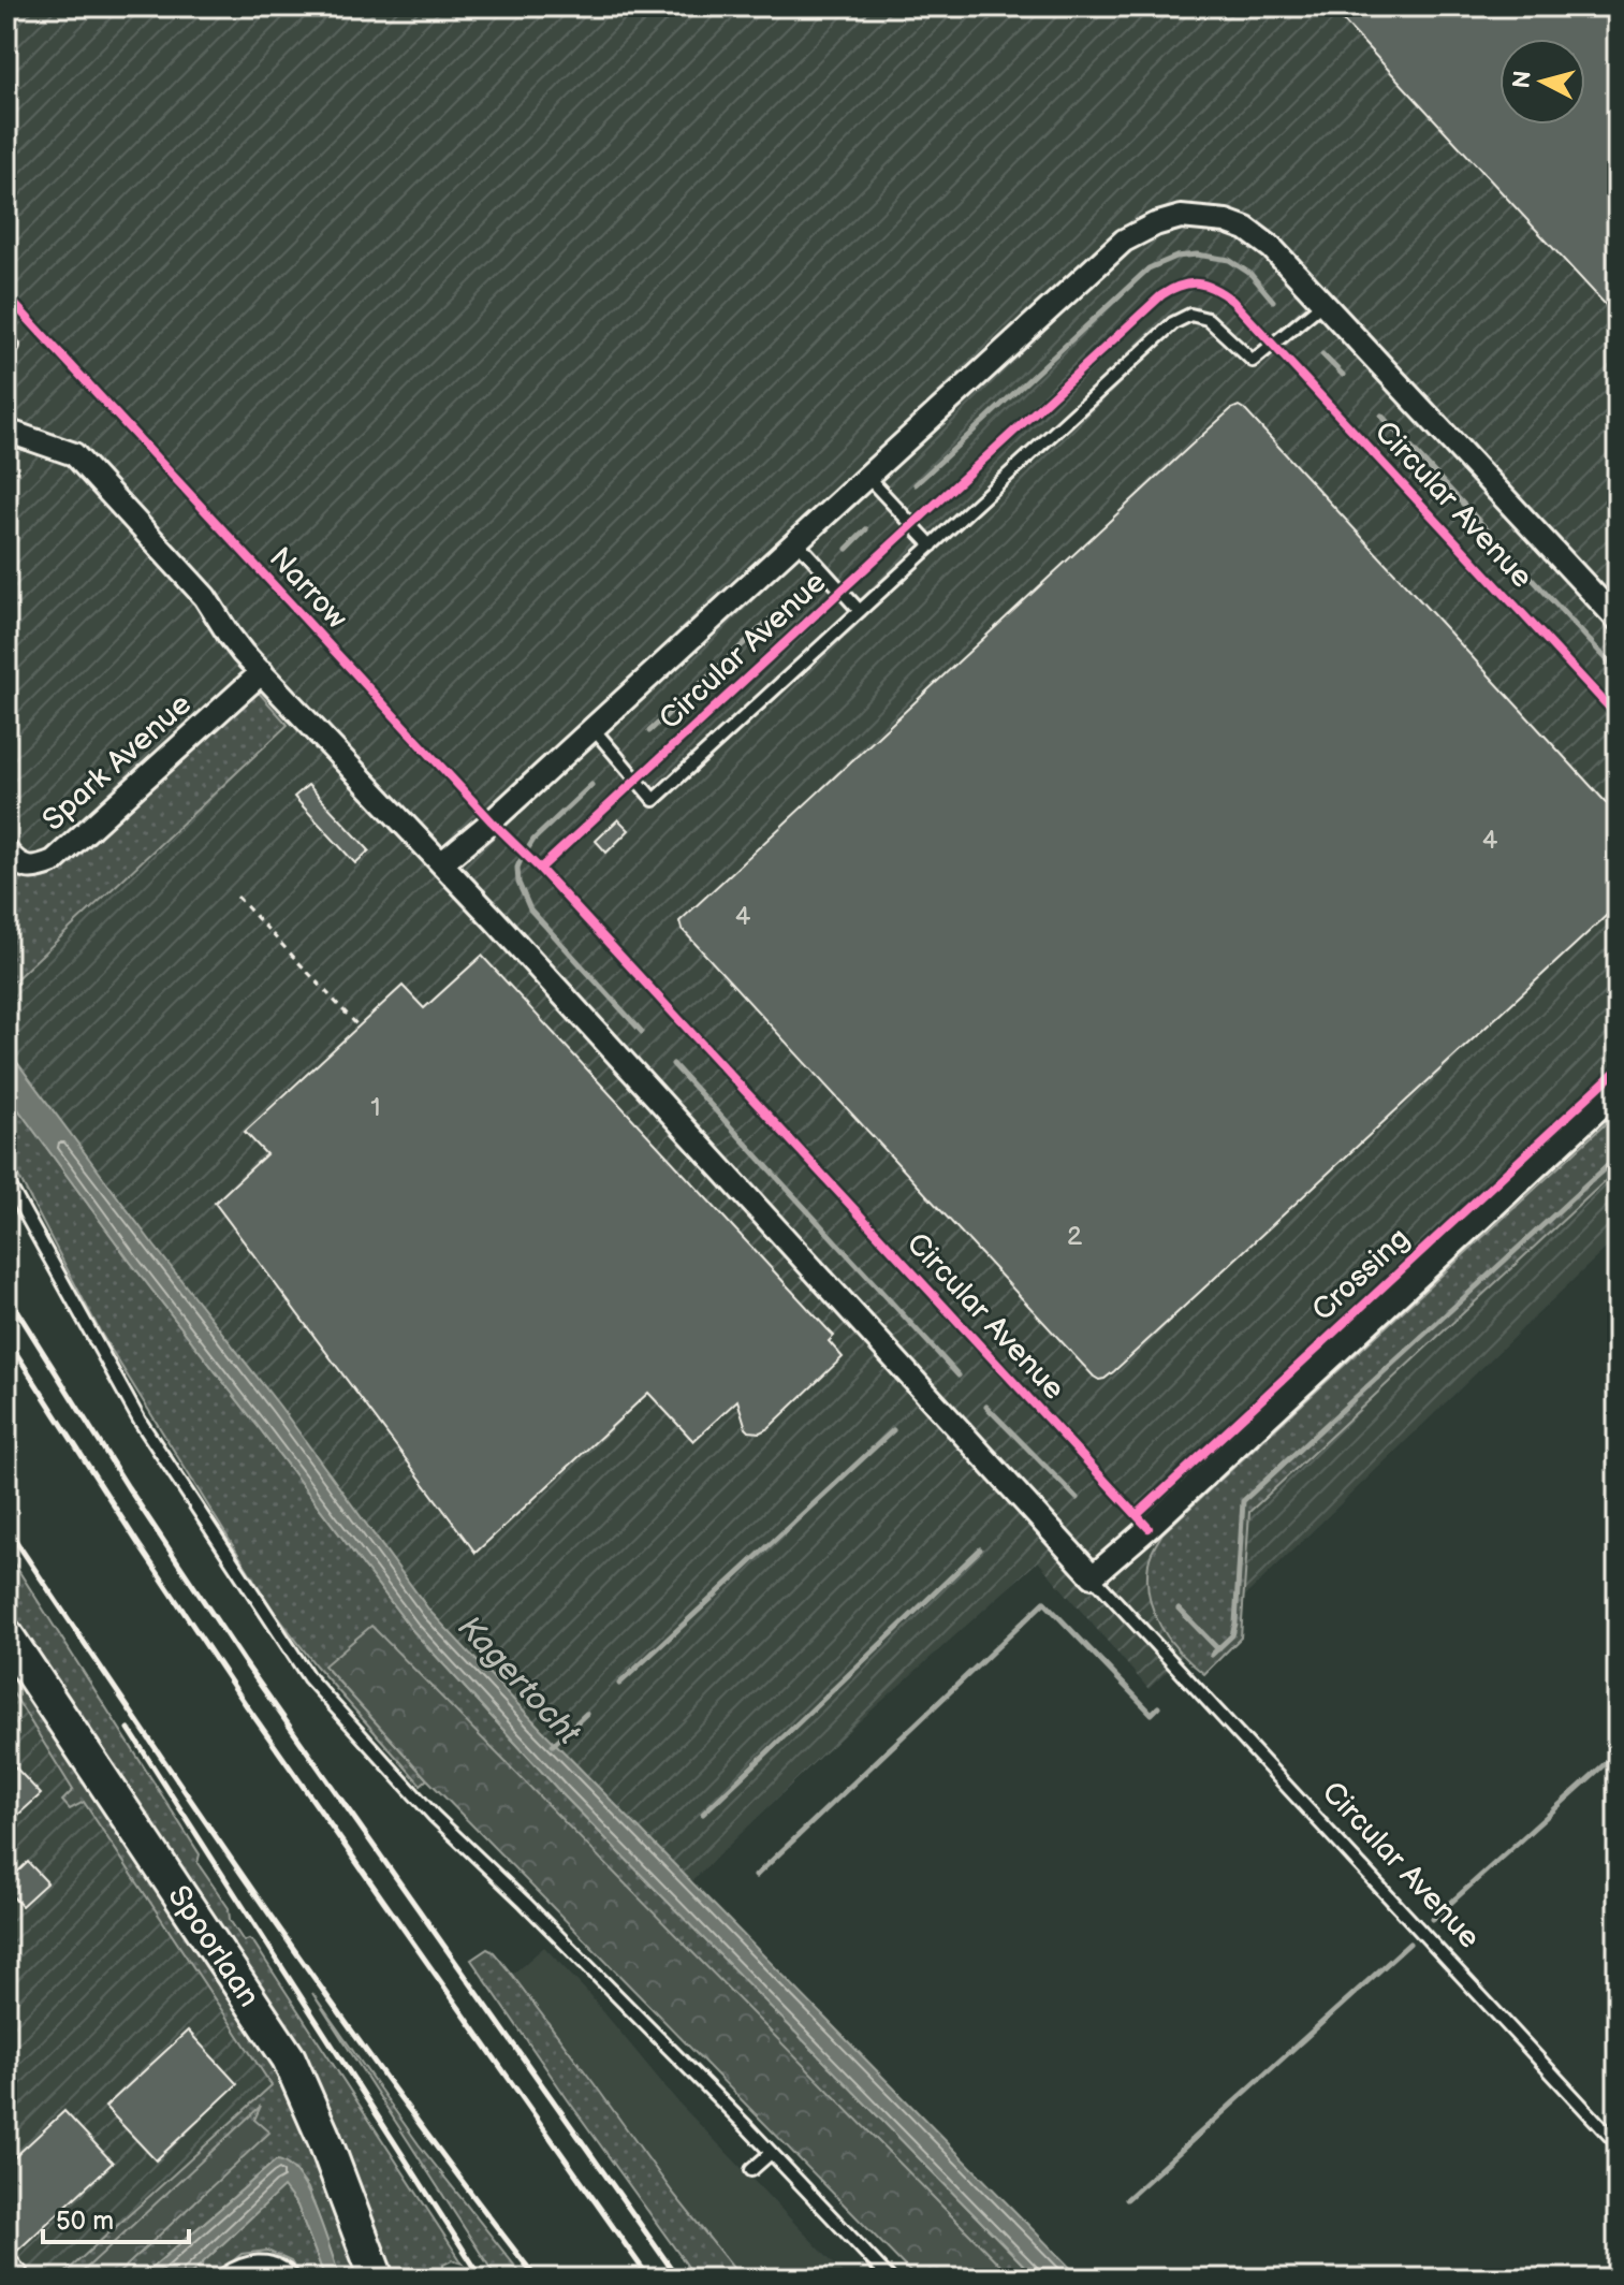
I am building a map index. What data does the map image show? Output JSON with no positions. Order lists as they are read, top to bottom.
{
  "streets": {
    "main road": ["Spoorlaan"],
    "street": ["Circular Avenue", "Spark Avenue", "Crossing"],
    "cycle path": ["Narrow"]
  },
  "crossings": [
    ["Circular Avenue", "Crossing"]
  ],
  "water": ["Kagertocht"],
  "house_numbers": [
    "4",
    "4",
    "1",
    "2"
  ],
  "scale_bar": "50 m",
  "north": "left"
}
